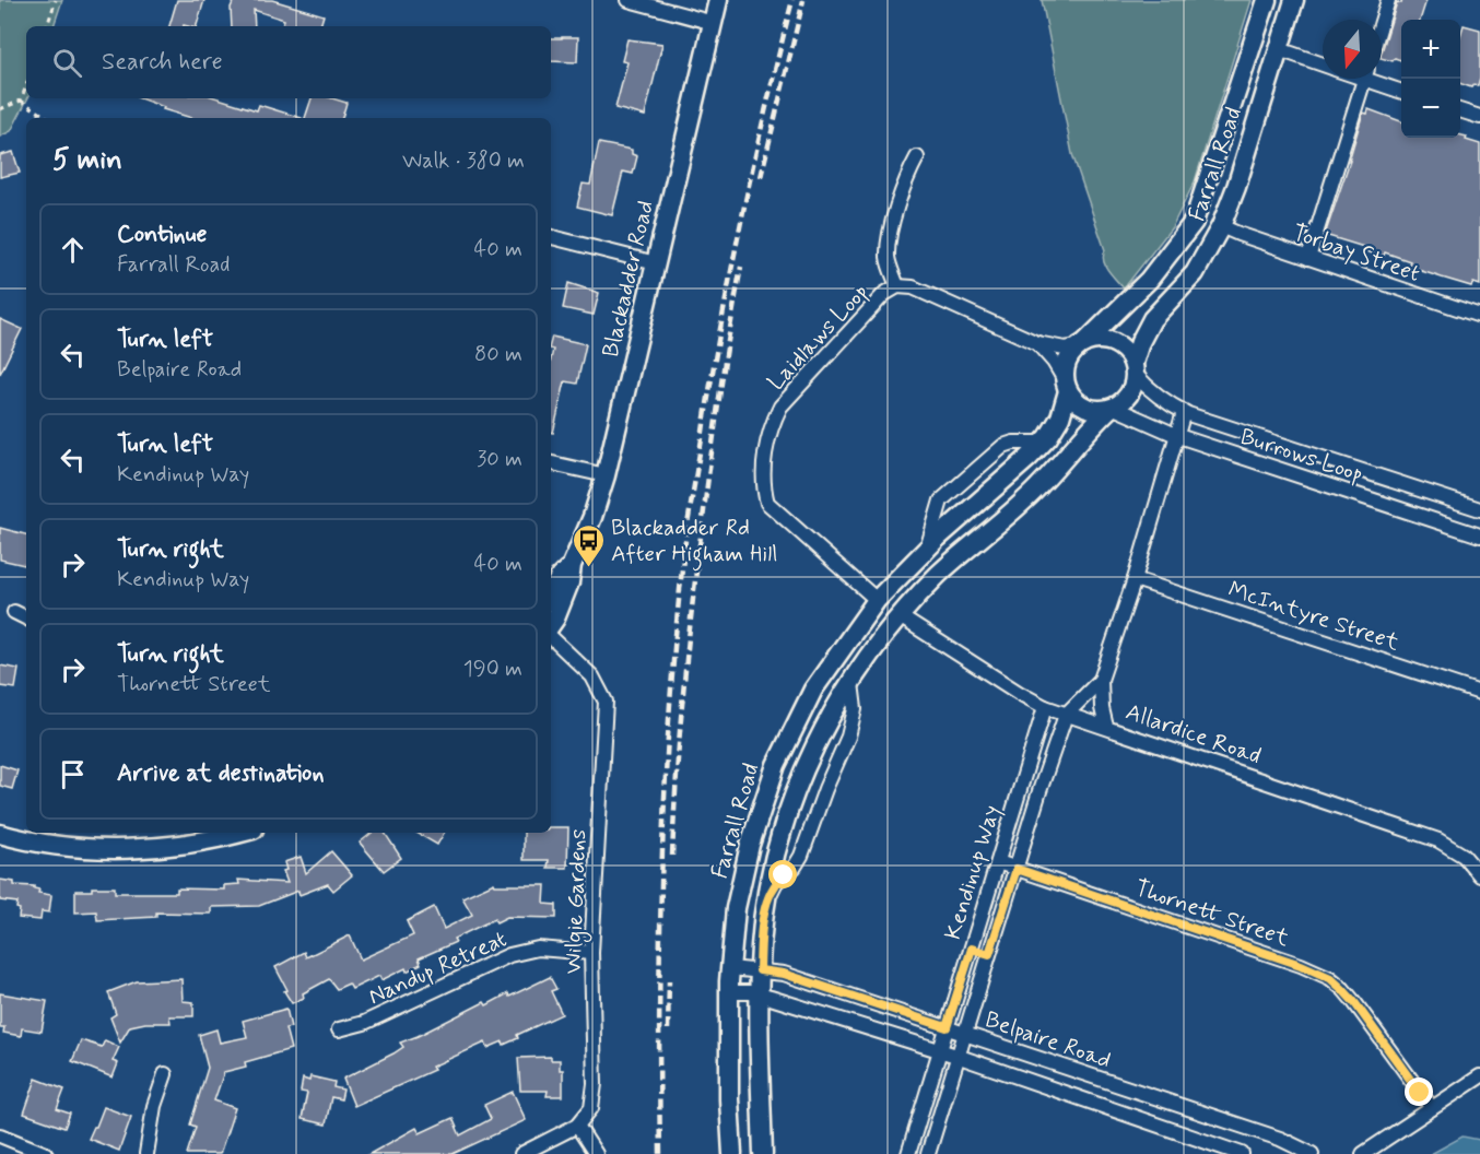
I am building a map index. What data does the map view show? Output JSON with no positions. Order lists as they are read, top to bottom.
{
  "streets": {
    "main road": ["Farrall Road", "Blackadder Road"],
    "street": [
      "Torbay Street",
      "Laidlaws Loop",
      "Burrows Loop",
      "McIntyre Street",
      "Allardice Road",
      "Kendinup Way",
      "Wilgie Gardens",
      "Thornett Street",
      "Nandup Retreat",
      "Belpaire Road"
    ]
  },
  "crossings": [
    ["Farrall Road", "Torbay Street"],
    ["Farrall Road", "Laidlaws Loop"],
    ["Farrall Road", "Burrows Loop"],
    ["Farrall Road", "Allardice Road"],
    ["Farrall Road", "Belpaire Road"],
    ["Laidlaws Loop", "Burrows Loop"],
    ["Allardice Road", "Kendinup Way"],
    ["Kendinup Way", "Thornett Street"],
    ["Kendinup Way", "Belpaire Road"],
    ["Wilgie Gardens", "Nandup Retreat"]
  ],
  "places": {
    "bus stop": ["Blackadder Rd After Higham Hill"]
  },
  "north": "bottom",
  "page": {
    "map_buttons": ["+", "−"],
    "search": "Search here",
    "heading": ["5 min", "Walk · 380 m"],
    "list": [
      ["Continue", "Farrall Road", "40 m"],
      ["Turn left", "Belpaire Road", "80 m"],
      ["Turn left", "Kendinup Way", "30 m"],
      ["Turn right", "Kendinup Way", "40 m"],
      ["Turn right", "Thornett Street", "190 m"],
      "Arrive at destination"
    ]
  }
}
